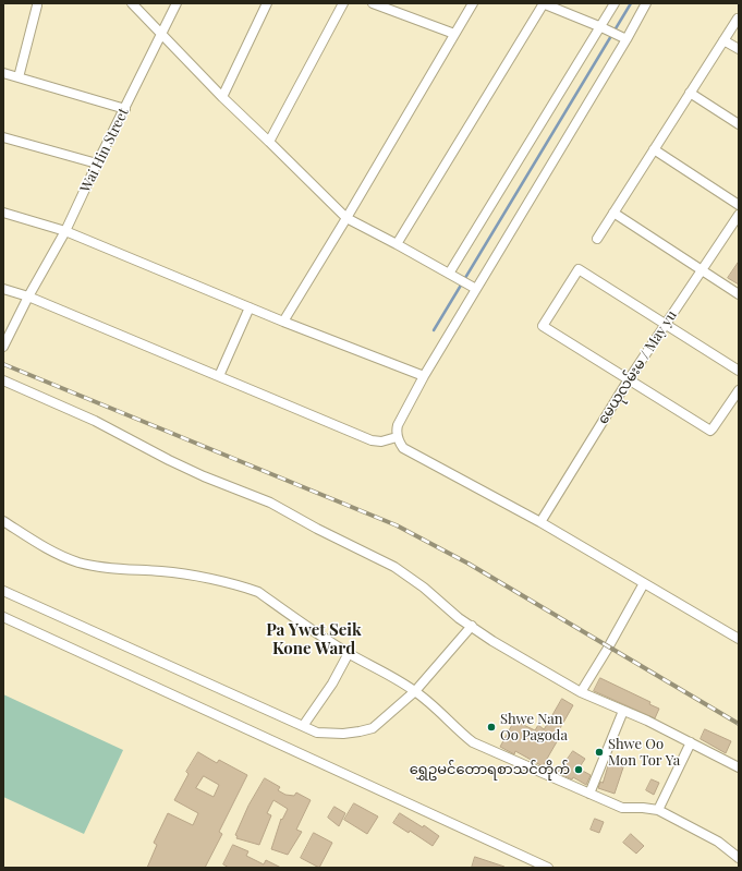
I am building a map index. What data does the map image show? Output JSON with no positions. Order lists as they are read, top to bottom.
{
  "streets": {
    "street": ["Wai Hin Street", "မေယုလမ်းမ / May yu"]
  },
  "districts": ["Pa Ywet Seik Kone Ward"],
  "places": ["Shwe Nan Oo Pagoda", "Shwe Oo Mon Tor Ya", "ရွှေဥမင်တောရစာသင်တိုက်"]
}
